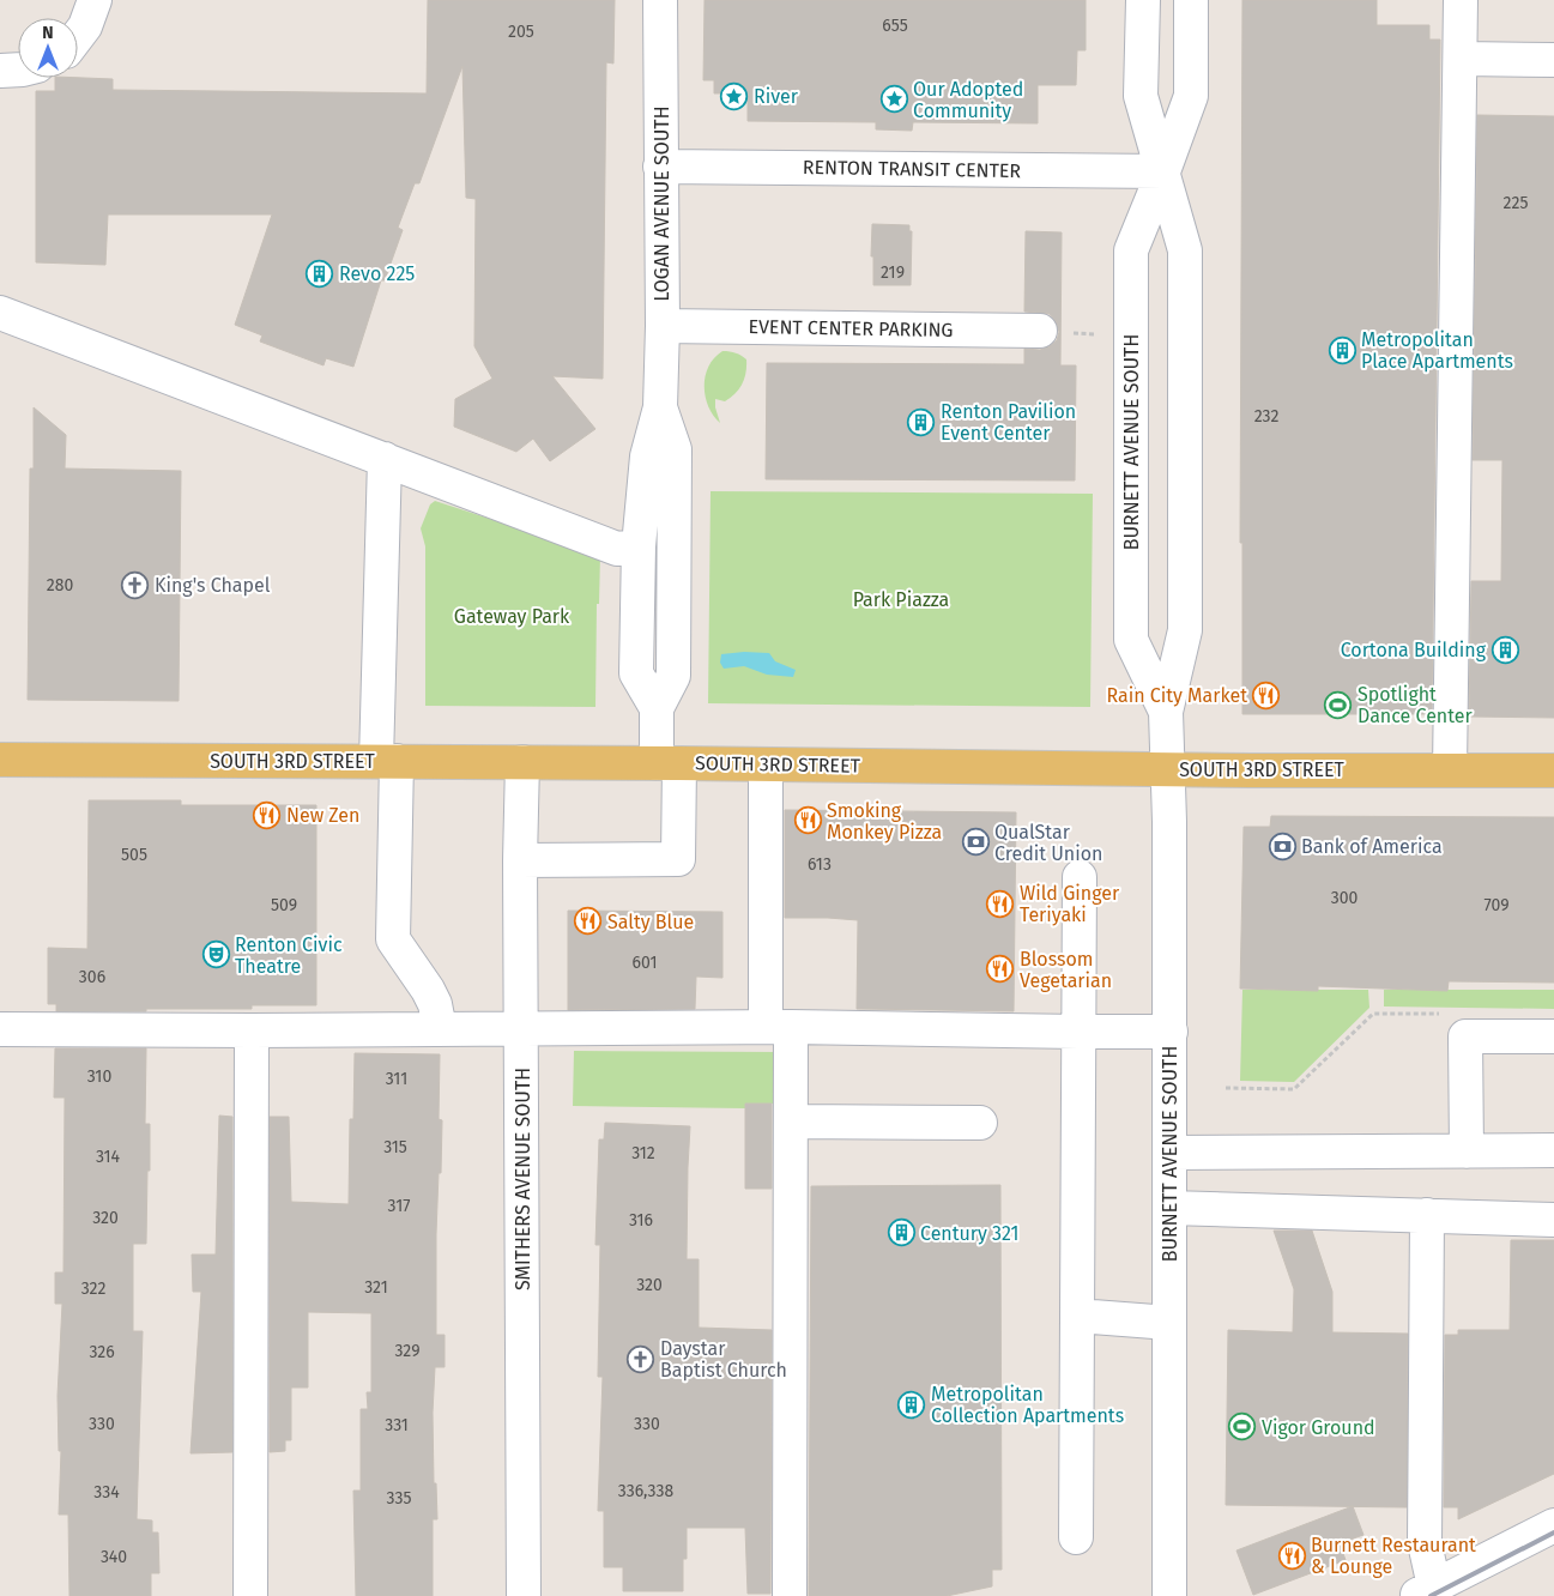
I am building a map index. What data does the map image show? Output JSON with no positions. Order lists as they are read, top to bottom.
{
  "streets": {
    "main road": ["SOUTH 3RD STREET"],
    "street": [
      "RENTON TRANSIT CENTER",
      "LOGAN AVENUE SOUTH",
      "EVENT CENTER PARKING",
      "BURNETT AVENUE SOUTH",
      "SMITHERS AVENUE SOUTH"
    ]
  },
  "crossings": [
    ["RENTON TRANSIT CENTER", "LOGAN AVENUE SOUTH"],
    ["RENTON TRANSIT CENTER", "BURNETT AVENUE SOUTH"],
    ["LOGAN AVENUE SOUTH", "EVENT CENTER PARKING"],
    ["LOGAN AVENUE SOUTH", "SOUTH 3RD STREET"],
    ["LOGAN AVENUE SOUTH", "SMITHERS AVENUE SOUTH"],
    ["BURNETT AVENUE SOUTH", "SOUTH 3RD STREET"],
    ["SOUTH 3RD STREET", "SMITHERS AVENUE SOUTH"]
  ],
  "parks": ["Park Piazza", "Gateway Park"],
  "places": {
    "place": ["River", "Our Adopted Community"],
    "building": [
      "Revo 225",
      "Metropolitan Place Apartments",
      "Renton Pavilion Event Center",
      "Cortona Building",
      "Century 321",
      "Metropolitan Collection Apartments"
    ],
    "church": ["King's Chapel", "Daystar Baptist Church"],
    "restaurant": [
      "Rain City Market",
      "New Zen",
      "Smoking Monkey Pizza",
      "Wild Ginger Teriyaki",
      "Salty Blue",
      "Blossom Vegetarian",
      "Burnett Restaurant & Lounge"
    ],
    "sports": ["Spotlight Dance Center", "Vigor Ground"],
    "bank": ["QualStar Credit Union", "Bank of America"],
    "theatre": ["Renton Civic Theatre"]
  },
  "house_numbers": [
    "655",
    "205",
    "225",
    "219",
    "232",
    "280",
    "505",
    "613",
    "300",
    "509",
    "709",
    "601",
    "306",
    "310",
    "311",
    "315",
    "312",
    "314",
    "317",
    "320",
    "316",
    "320",
    "321",
    "322",
    "329",
    "326",
    "330",
    "330",
    "331",
    "336,338",
    "334",
    "335",
    "340"
  ],
  "north": "top"
}
